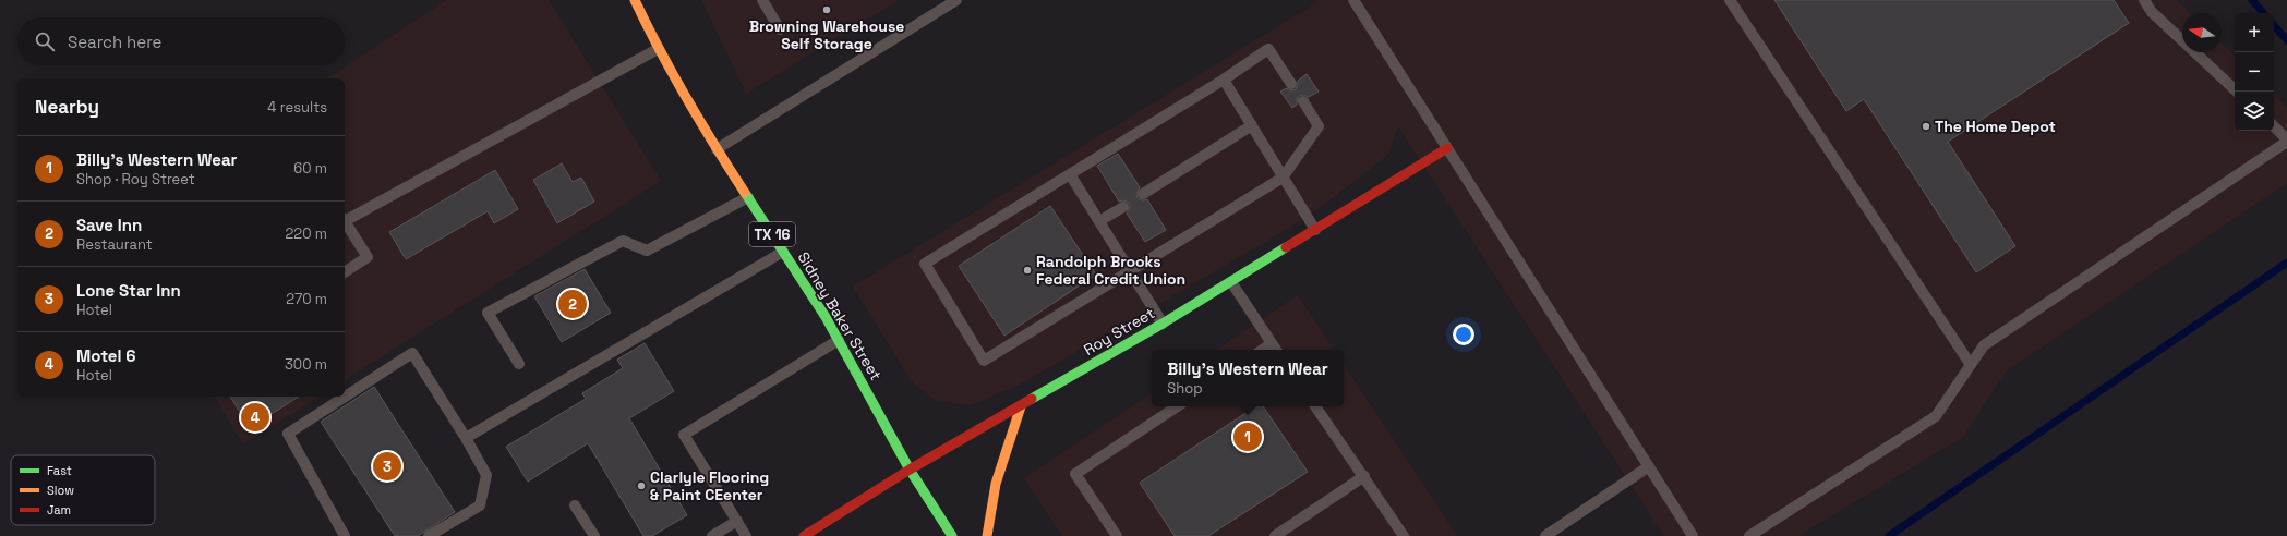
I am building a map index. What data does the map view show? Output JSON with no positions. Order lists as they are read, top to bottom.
{
  "streets": {
    "main road": ["TX 16", "Sidney Baker Street", "Roy Street"]
  },
  "crossings": [
    ["Sidney Baker Street", "Roy Street"]
  ],
  "places": [
    "Browning Warehouse Self Storage",
    "The Home Depot",
    "Randolph Brooks Federal Credit Union",
    "Clarlyle Flooring & Paint CEenter"
  ],
  "legend": ["Fast", "Slow", "Jam"],
  "north": "left",
  "page": {
    "map_buttons": ["+", "−"],
    "search": "Search here",
    "heading": ["Nearby", "4 results"],
    "list": [
      {
        "mark": "1",
        "name": "Billy's Western Wear",
        "note": "Shop · Roy Street",
        "value": "60 m"
      },
      {
        "mark": "2",
        "name": "Save Inn",
        "note": "Restaurant",
        "value": "220 m"
      },
      {
        "mark": "3",
        "name": "Lone Star Inn",
        "note": "Hotel",
        "value": "270 m"
      },
      {
        "mark": "4",
        "name": "Motel 6",
        "note": "Hotel",
        "value": "300 m"
      }
    ],
    "pins": [
      "2",
      "4",
      "1",
      "3"
    ],
    "popup": ["Billy's Western Wear", "Shop"]
  }
}
